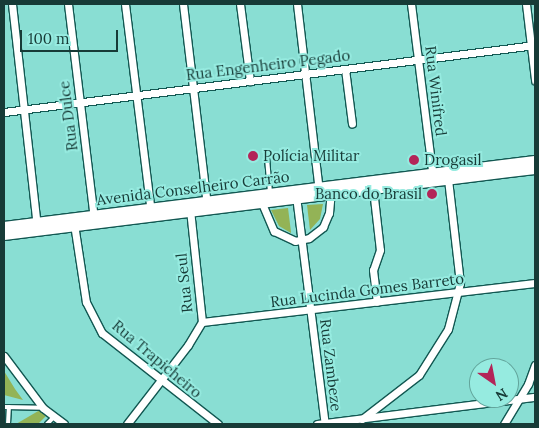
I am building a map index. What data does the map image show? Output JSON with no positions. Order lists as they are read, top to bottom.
{
  "streets": {
    "main road": ["Avenida Conselheiro Carrão"],
    "street": [
      "Rua Engenheiro Pegado",
      "Rua Winifred",
      "Rua Dulce",
      "Rua Seul",
      "Rua Lucinda Gomes Barreto",
      "Rua Trapicheiro",
      "Rua Zambeze"
    ]
  },
  "crossings": [
    ["Rua Engenheiro Pegado", "Rua Winifred"],
    ["Rua Engenheiro Pegado", "Rua Dulce"],
    ["Rua Winifred", "Avenida Conselheiro Carrão"],
    ["Rua Dulce", "Avenida Conselheiro Carrão"],
    ["Avenida Conselheiro Carrão", "Rua Seul"],
    ["Avenida Conselheiro Carrão", "Rua Trapicheiro"],
    ["Avenida Conselheiro Carrão", "Rua Zambeze"],
    ["Rua Seul", "Rua Lucinda Gomes Barreto"],
    ["Rua Seul", "Rua Trapicheiro"],
    ["Rua Lucinda Gomes Barreto", "Rua Zambeze"]
  ],
  "places": ["Polícia Militar", "Drogasil", "Banco do Brasil"],
  "scale_bar": "100 m",
  "north": "bottom right"
}
